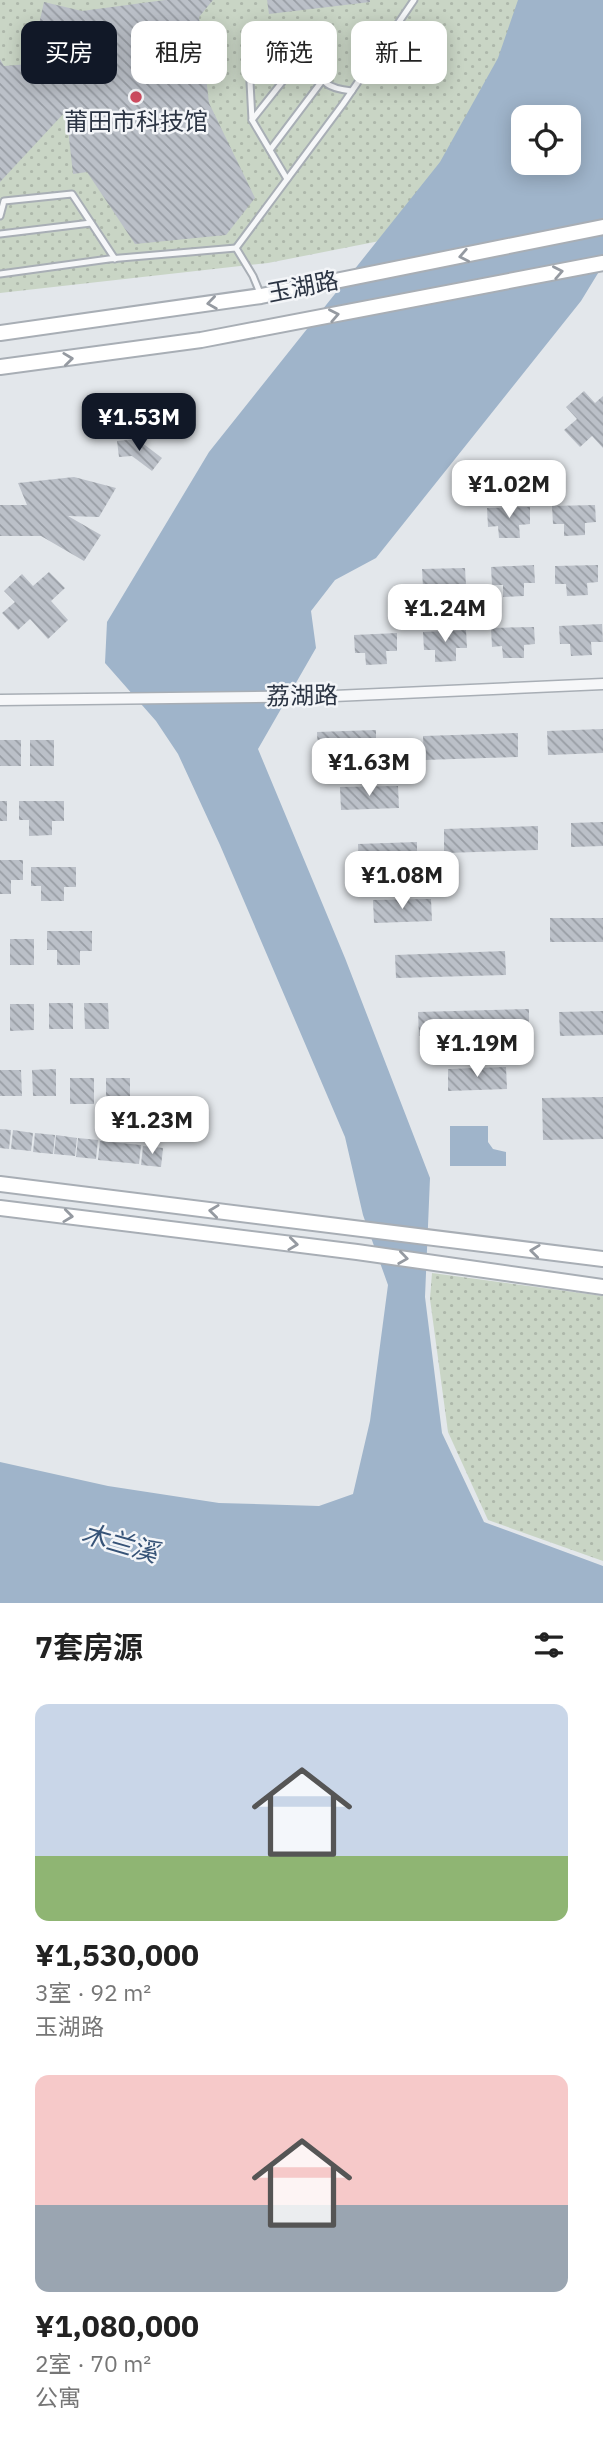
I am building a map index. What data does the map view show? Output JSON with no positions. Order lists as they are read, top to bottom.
{
  "streets": {
    "main road": ["玉湖路"],
    "street": ["荔湖路"]
  },
  "water": ["木兰溪"],
  "places": ["莆田市科技馆"],
  "page": {
    "chip": [
      "买房",
      "租房",
      "筛选",
      "新上"
    ],
    "price": [
      "¥1.53M",
      "¥1.02M",
      "¥1.24M",
      "¥1.63M",
      "¥1.08M",
      "¥1.19M",
      "¥1.23M"
    ],
    "heading": "7套房源",
    "list": [
      {
        "name": "¥1,530,000",
        "note": "3室 · 92 m² · 玉湖路"
      },
      {
        "name": "¥1,080,000",
        "note": "2室 · 70 m² · 公寓"
      }
    ]
  }
}
